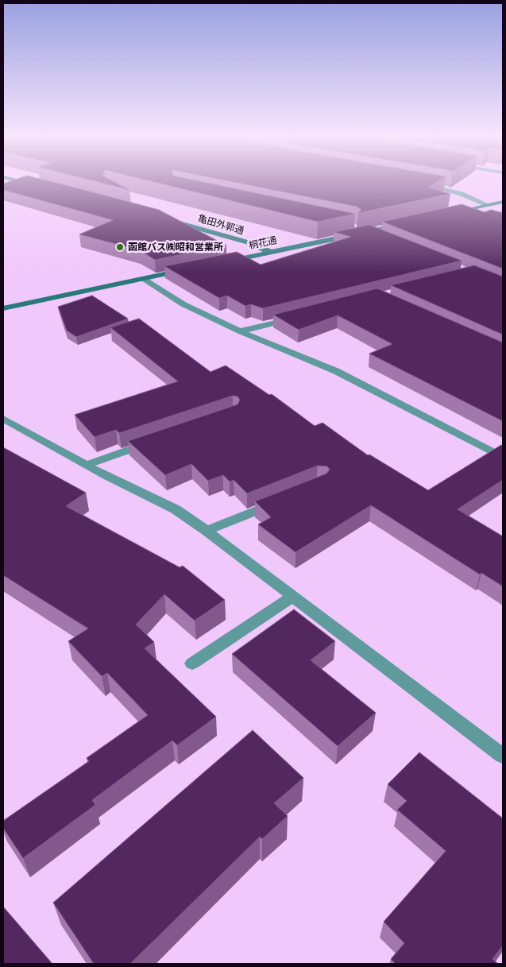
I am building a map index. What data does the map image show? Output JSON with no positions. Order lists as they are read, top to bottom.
{
  "streets": {
    "street": ["亀田外郭通", "桐花通"]
  },
  "crossings": [
    ["亀田外郭通", "桐花通"]
  ],
  "places": ["函館バス㈱昭和営業所"]
}
